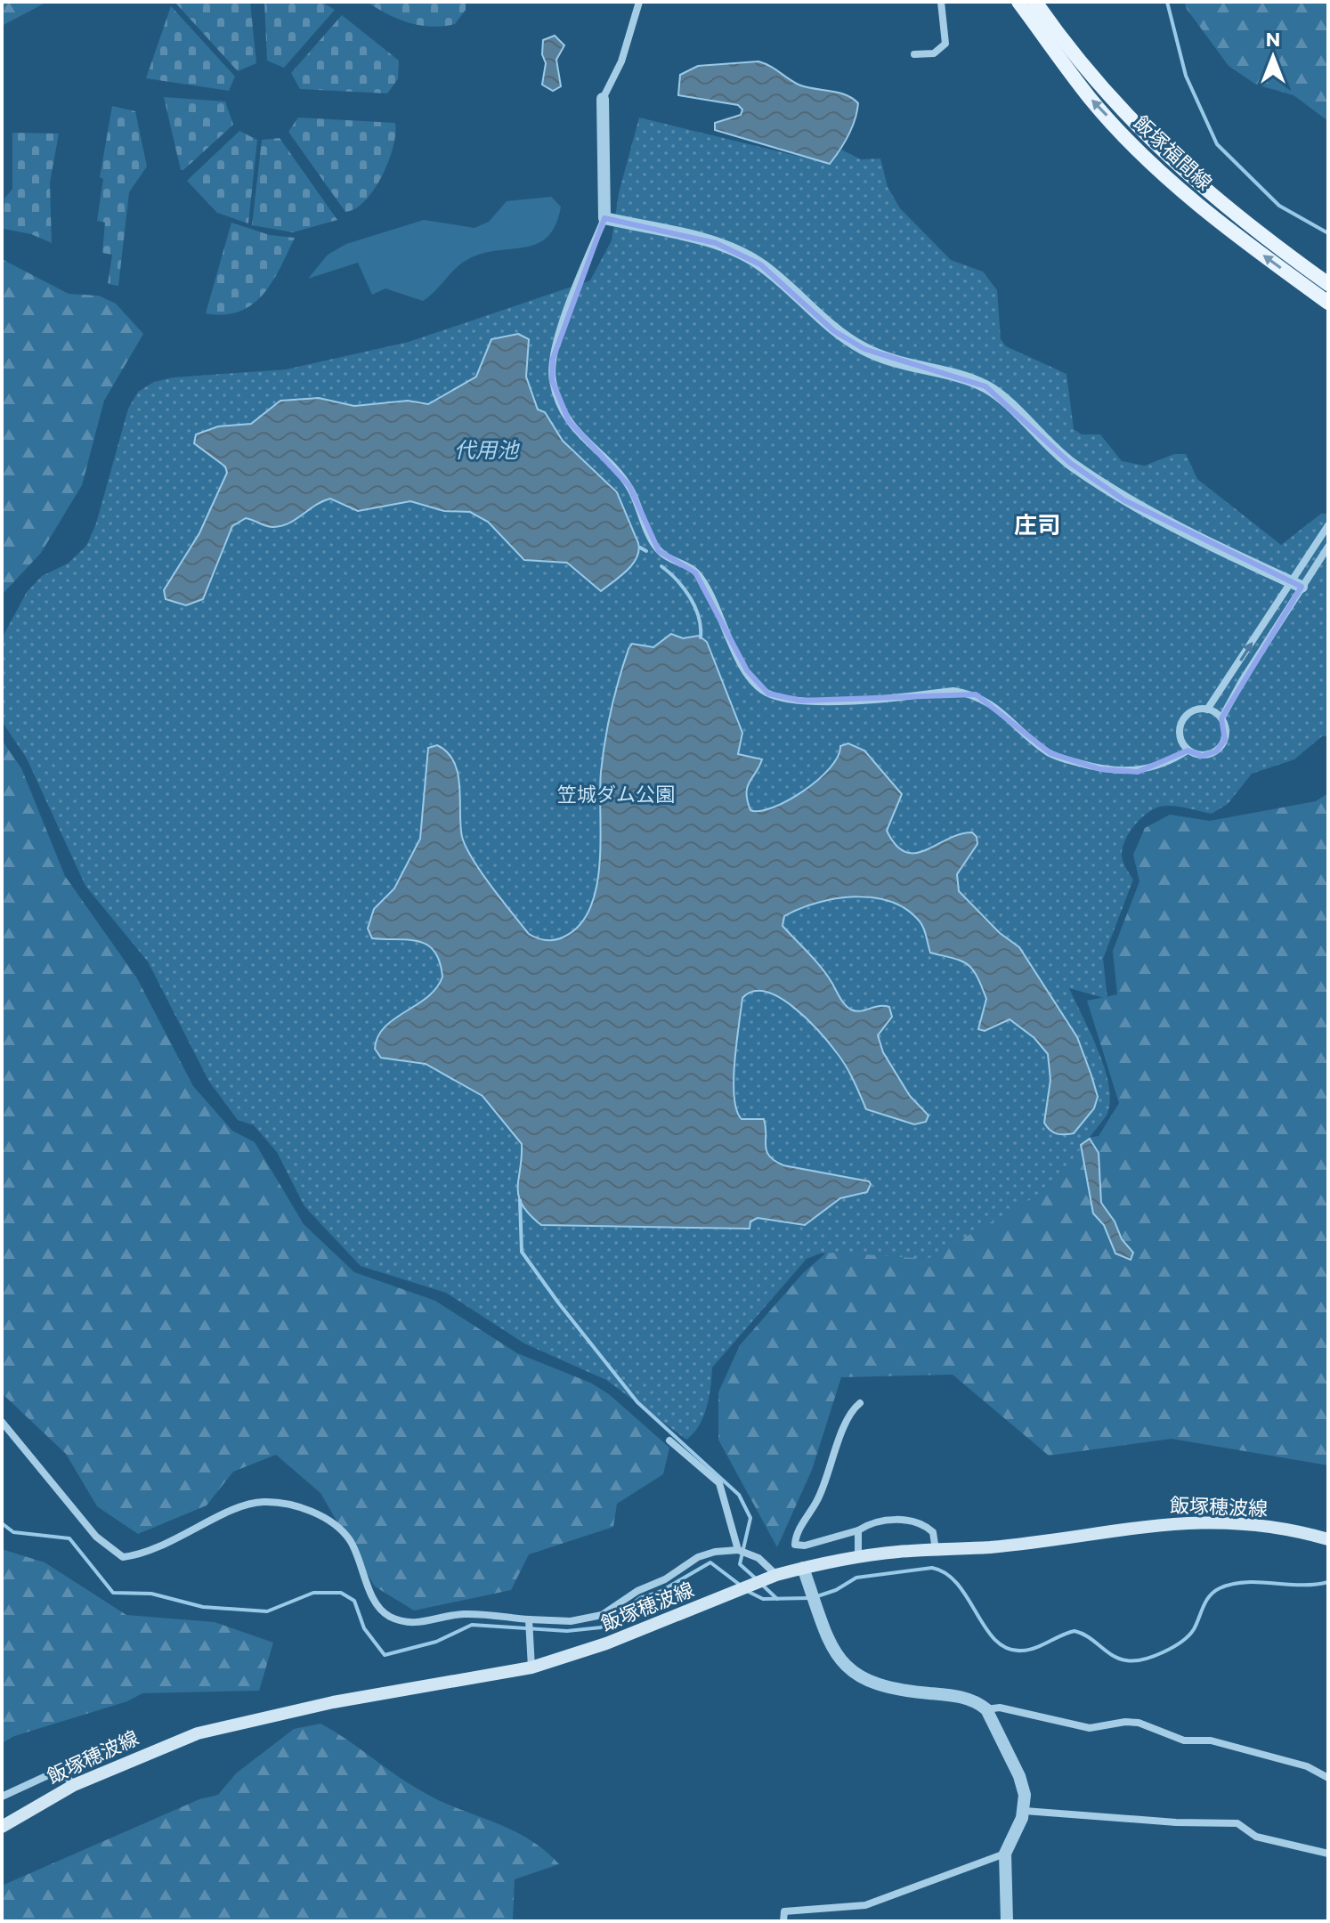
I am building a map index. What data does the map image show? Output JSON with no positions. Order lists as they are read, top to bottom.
{
  "streets": {
    "main road": ["飯塚福間線", "飯塚穂波線"]
  },
  "districts": ["庄司"],
  "water": ["代用池"],
  "parks": ["笠城ダム公園"],
  "north": "top"
}
